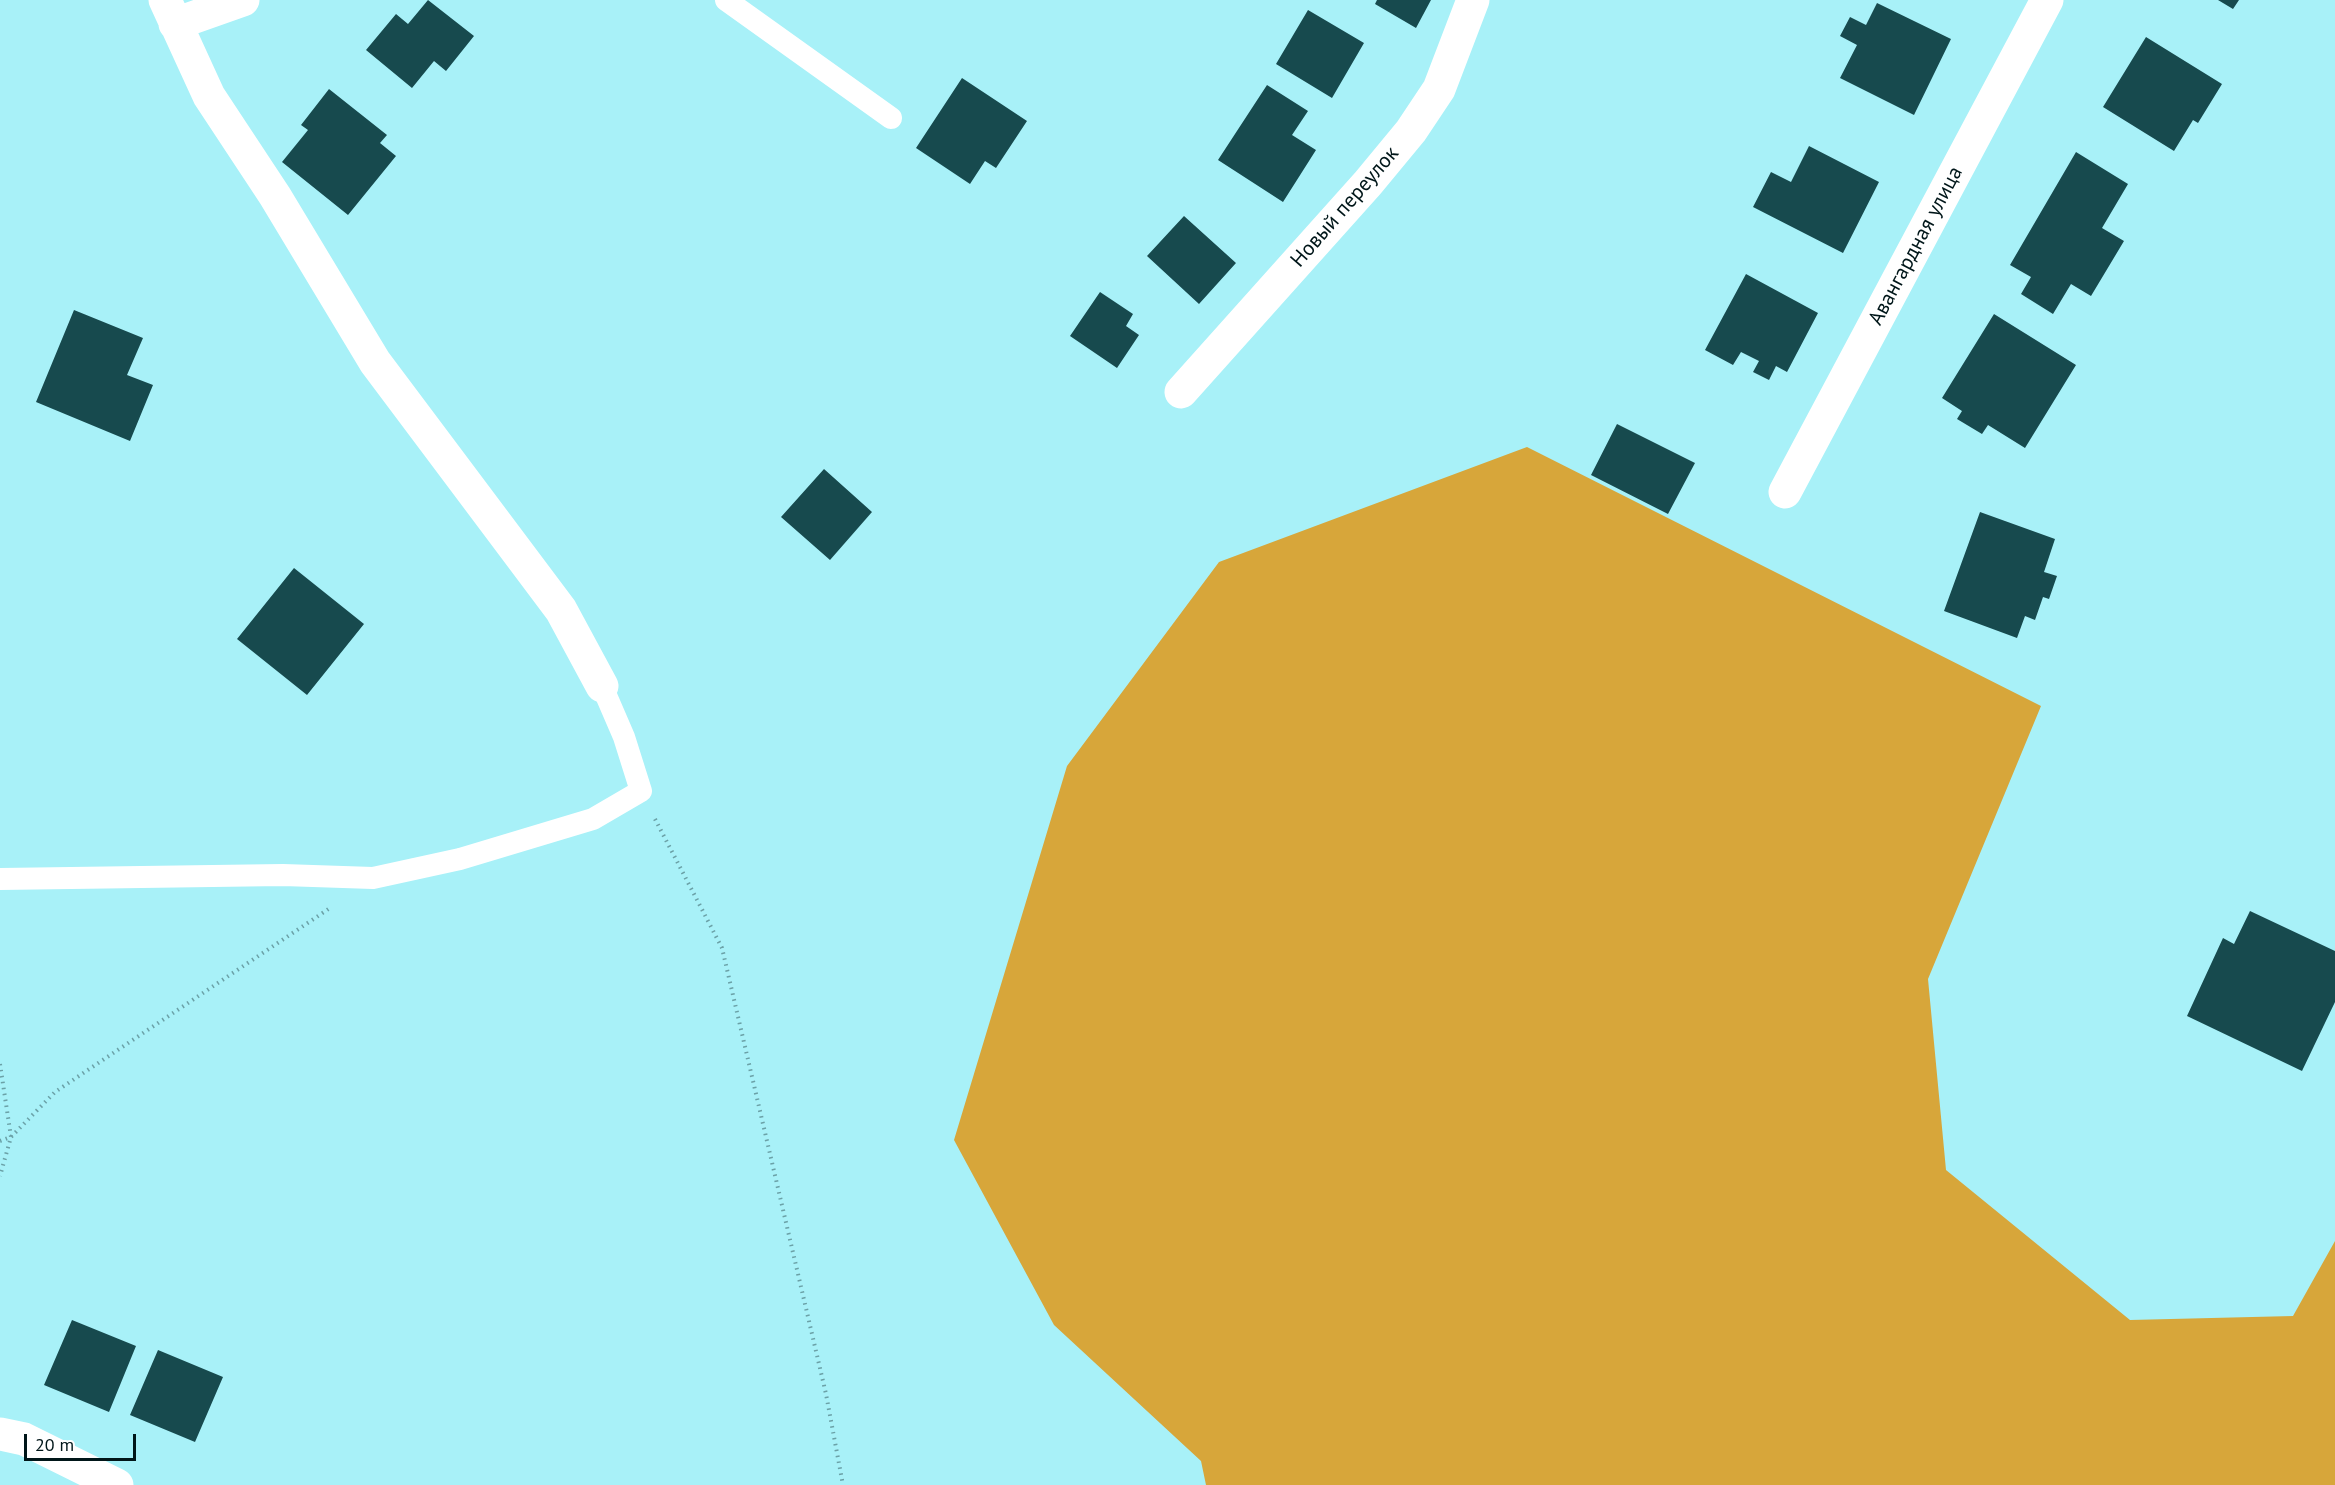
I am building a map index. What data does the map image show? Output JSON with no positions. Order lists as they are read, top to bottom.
{
  "streets": {
    "street": ["Новый переулок", "Авангардная улица"]
  },
  "scale_bar": "20 m"
}
